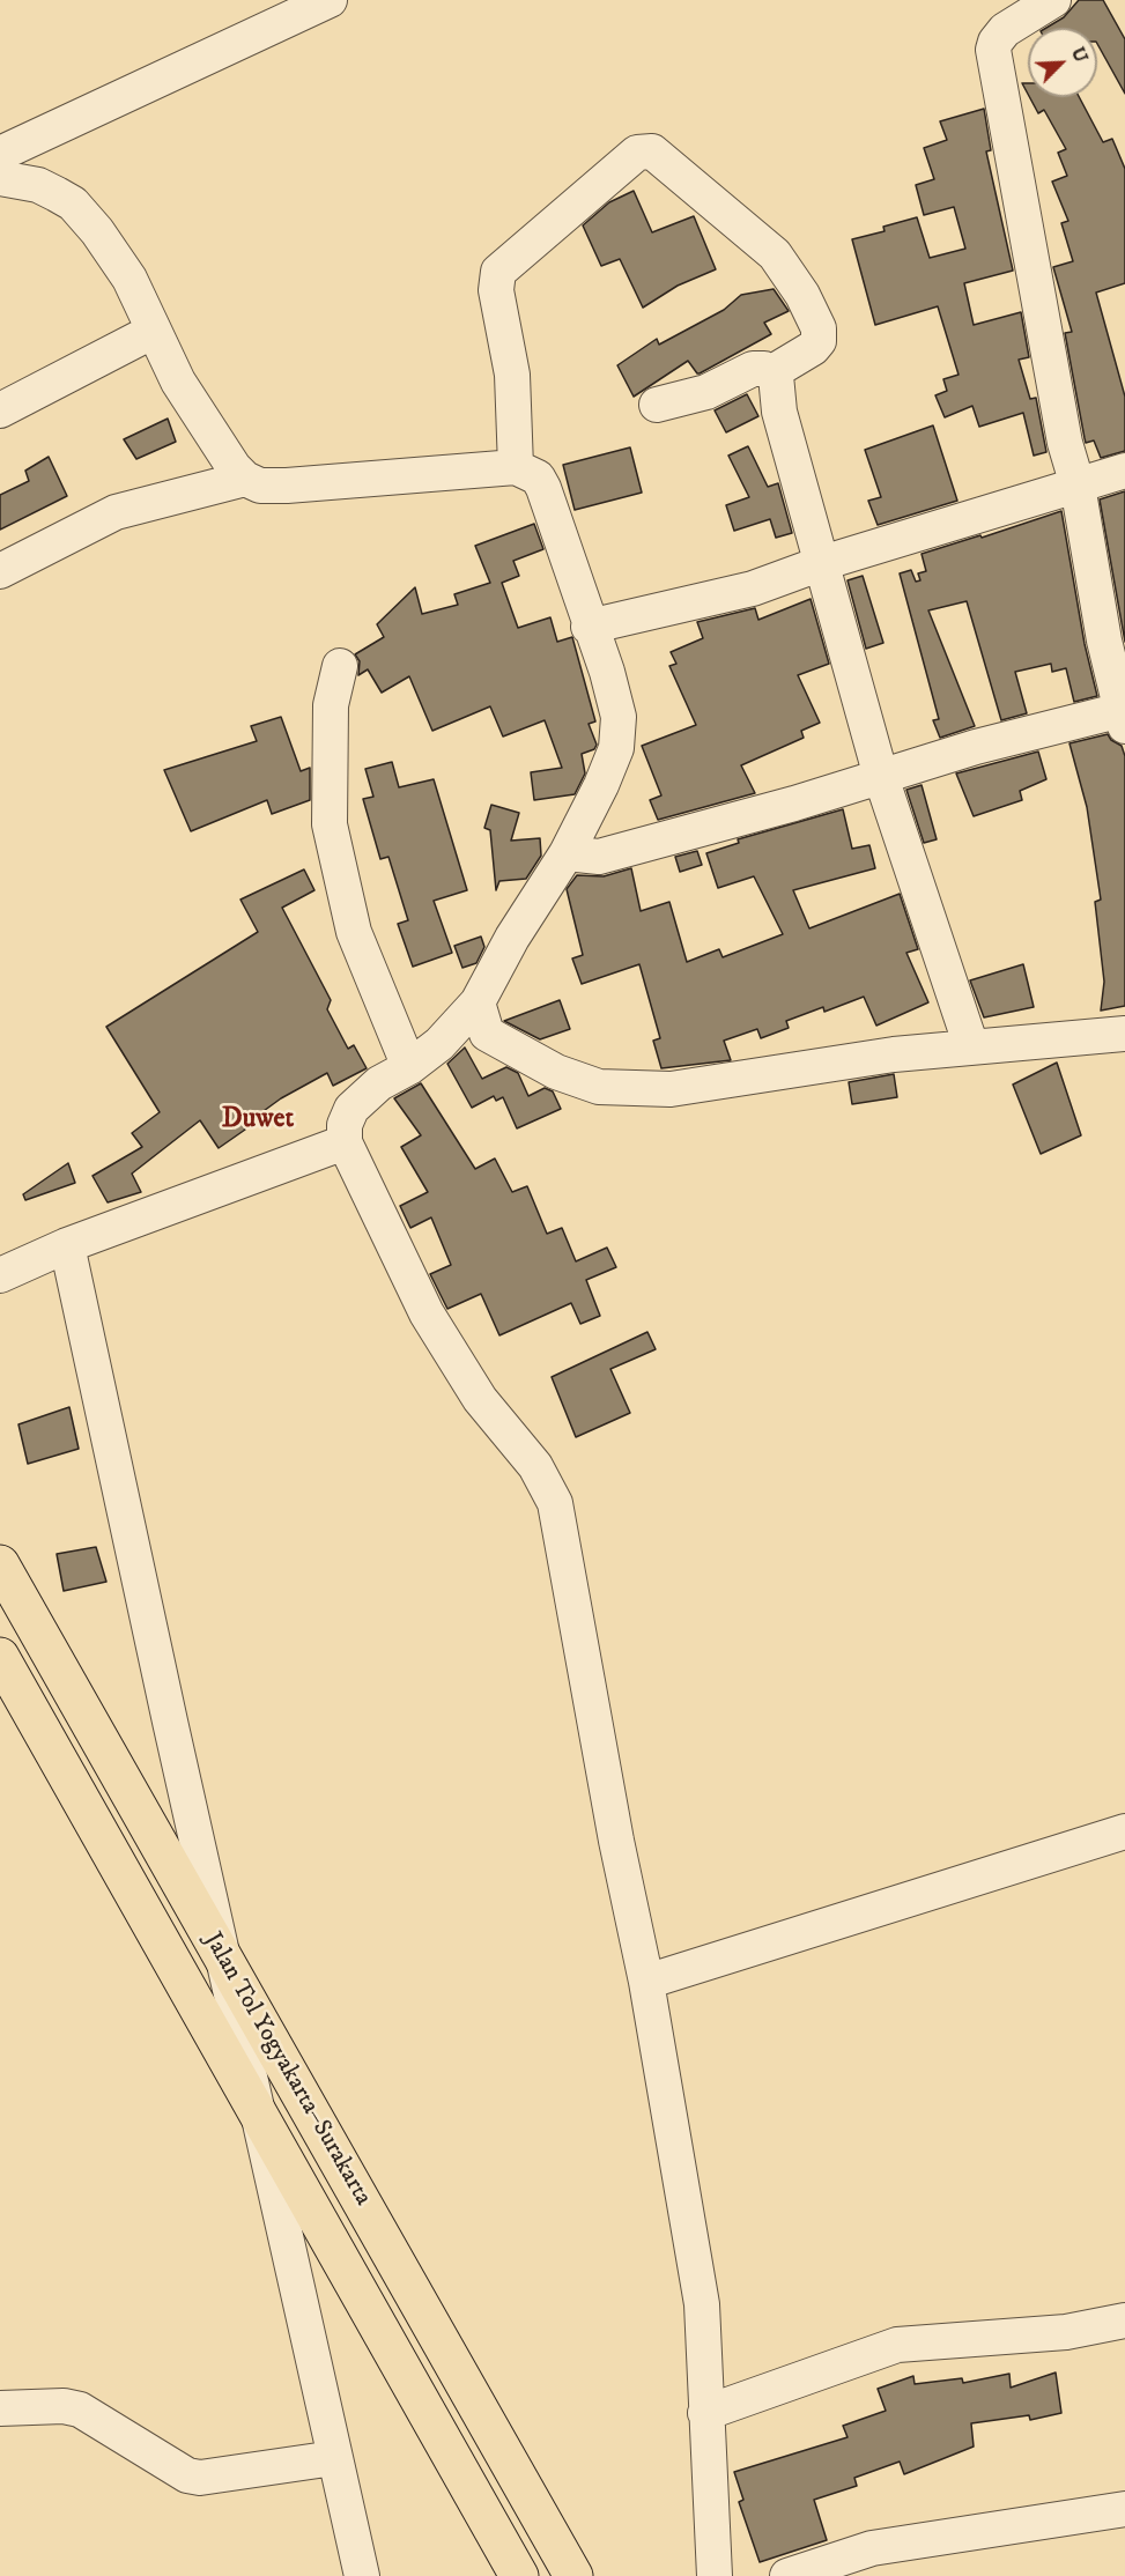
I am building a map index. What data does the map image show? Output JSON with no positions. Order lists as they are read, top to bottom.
{
  "streets": {
    "highway": ["Jalan Tol Yogyakarta–Surakarta"]
  },
  "districts": ["Duwet"],
  "north": "top right"
}
